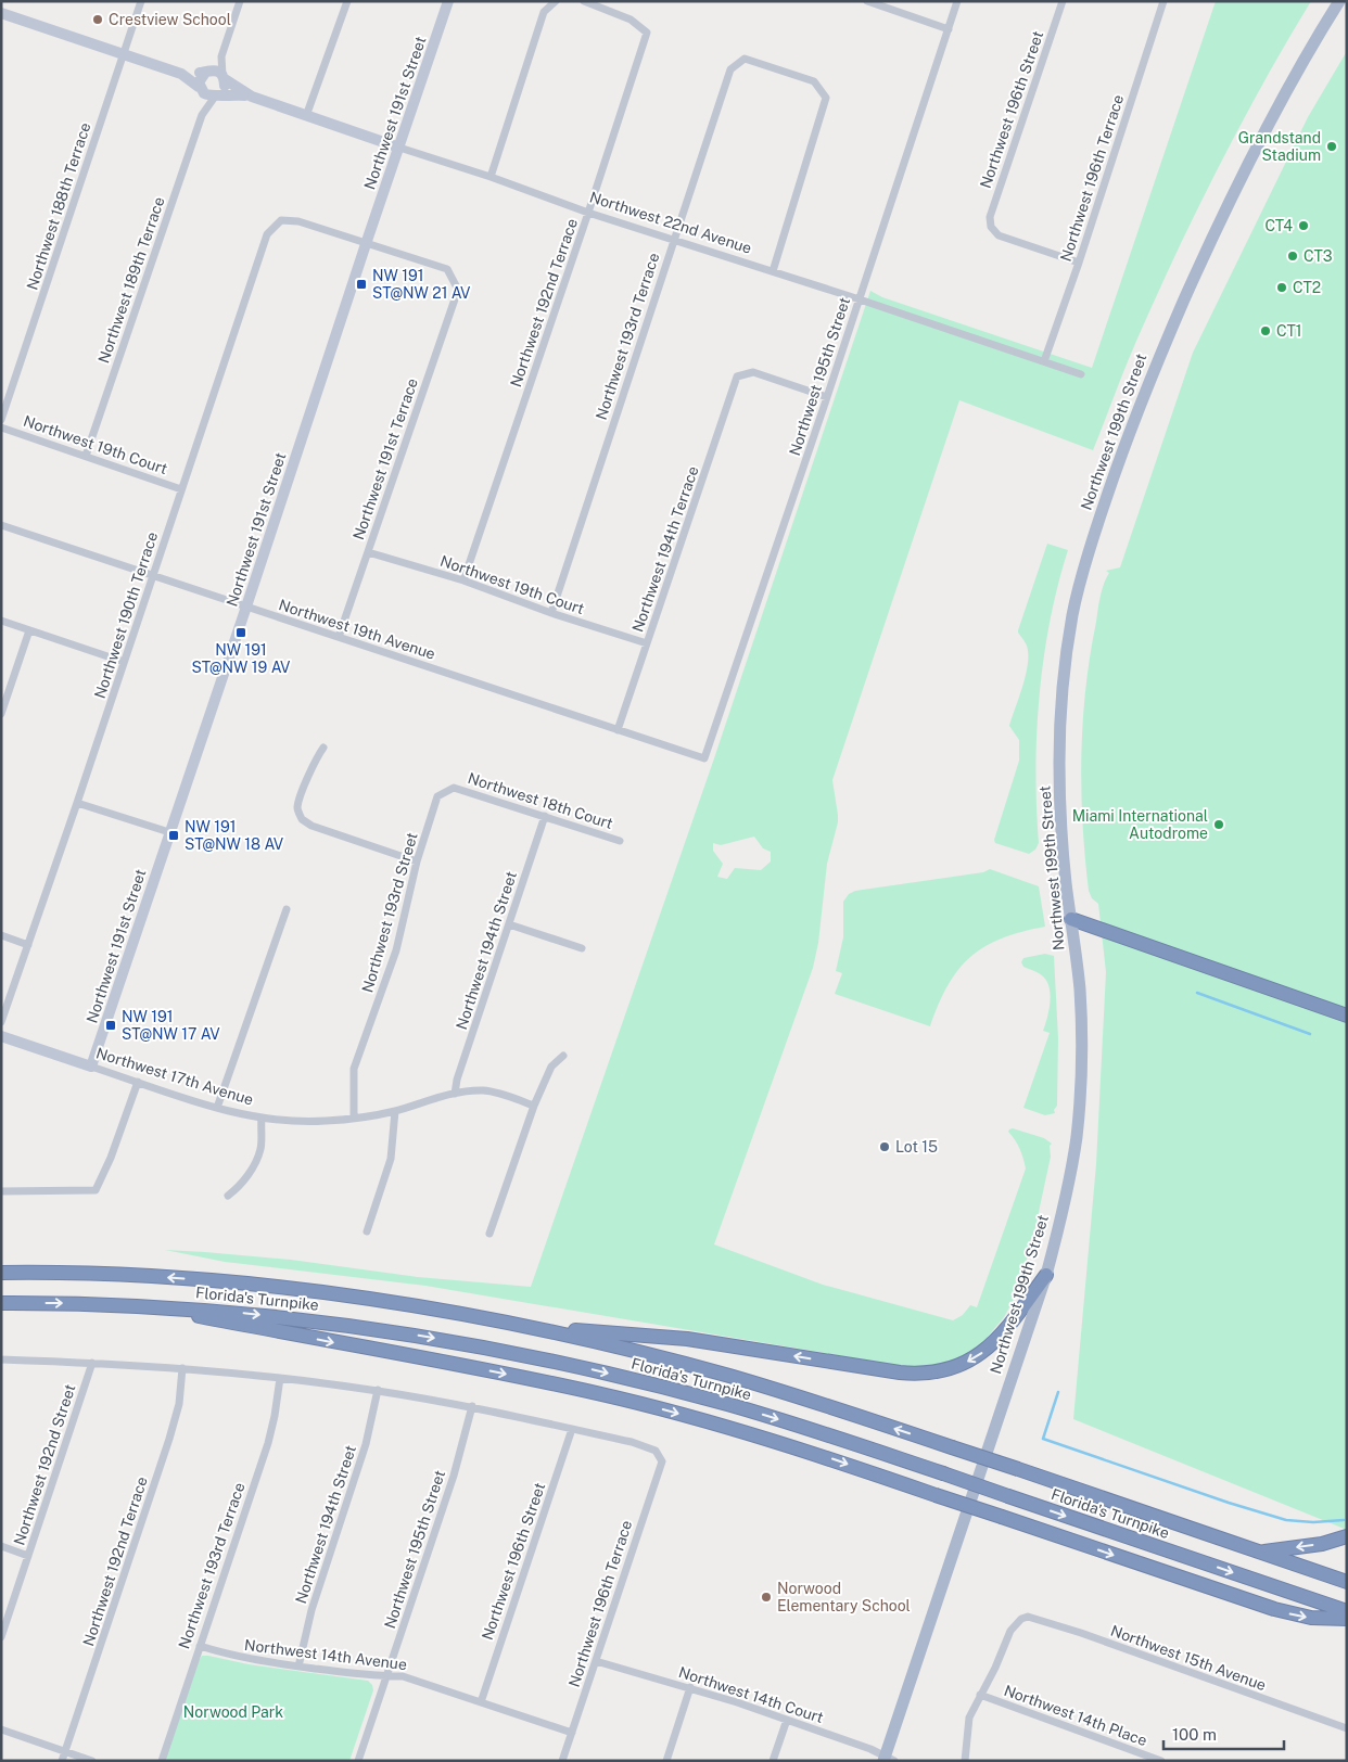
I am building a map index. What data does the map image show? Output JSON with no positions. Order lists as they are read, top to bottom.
{
  "streets": {
    "highway": ["Florida's Turnpike"],
    "main road": ["Northwest 199th Street"],
    "street": [
      "Northwest 196th Street",
      "Northwest 191st Street",
      "Northwest 196th Terrace",
      "Northwest 188th Terrace",
      "Northwest 22nd Avenue",
      "Northwest 189th Terrace",
      "Northwest 192nd Terrace",
      "Northwest 193rd Terrace",
      "Northwest 195th Street",
      "Northwest 19th Court",
      "Northwest 191st Terrace",
      "Northwest 194th Terrace",
      "Northwest 190th Terrace",
      "Northwest 19th Avenue",
      "Northwest 18th Court",
      "Northwest 193rd Street",
      "Northwest 194th Street",
      "Northwest 17th Avenue",
      "Northwest 192nd Street",
      "Northwest 14th Avenue",
      "Northwest 15th Avenue",
      "Northwest 14th Court",
      "Northwest 14th Place"
    ]
  },
  "crossings": [
    ["Northwest 196th Street", "Northwest 196th Terrace"],
    ["Northwest 196th Street", "Northwest 14th Avenue"],
    ["Northwest 191st Street", "Northwest 22nd Avenue"],
    ["Northwest 191st Street", "Northwest 191st Terrace"],
    ["Northwest 191st Street", "Northwest 190th Terrace"],
    ["Northwest 191st Street", "Northwest 19th Avenue"],
    ["Northwest 191st Street", "Northwest 17th Avenue"],
    ["Northwest 196th Terrace", "Northwest 22nd Avenue"],
    ["Northwest 196th Terrace", "Northwest 14th Avenue"],
    ["Northwest 196th Terrace", "Northwest 14th Court"],
    ["Northwest 22nd Avenue", "Northwest 189th Terrace"],
    ["Northwest 22nd Avenue", "Northwest 192nd Terrace"],
    ["Northwest 22nd Avenue", "Northwest 193rd Terrace"],
    ["Northwest 22nd Avenue", "Northwest 195th Street"],
    ["Northwest 189th Terrace", "Northwest 19th Court"],
    ["Northwest 192nd Terrace", "Northwest 19th Court"],
    ["Northwest 193rd Terrace", "Northwest 19th Court"],
    ["Northwest 193rd Terrace", "Northwest 14th Avenue"],
    ["Northwest 195th Street", "Northwest 194th Terrace"],
    ["Northwest 195th Street", "Northwest 19th Avenue"],
    ["Northwest 195th Street", "Northwest 14th Avenue"],
    ["Northwest 199th Street", "Northwest 14th Court"],
    ["Northwest 19th Court", "Northwest 191st Terrace"],
    ["Northwest 19th Court", "Northwest 194th Terrace"],
    ["Northwest 19th Court", "Northwest 190th Terrace"],
    ["Northwest 191st Terrace", "Northwest 190th Terrace"],
    ["Northwest 191st Terrace", "Northwest 19th Avenue"],
    ["Northwest 194th Terrace", "Northwest 19th Avenue"],
    ["Northwest 190th Terrace", "Northwest 19th Avenue"],
    ["Northwest 18th Court", "Northwest 193rd Street"],
    ["Northwest 18th Court", "Northwest 194th Street"],
    ["Northwest 193rd Street", "Northwest 17th Avenue"],
    ["Northwest 194th Street", "Northwest 17th Avenue"],
    ["Northwest 194th Street", "Northwest 14th Avenue"],
    ["Northwest 15th Avenue", "Northwest 14th Place"]
  ],
  "parks": ["Norwood Park"],
  "places": {
    "other": [
      "Crestview School",
      "Grandstand Stadium",
      "CT4",
      "CT3",
      "CT2",
      "CT1",
      "Miami International Autodrome",
      "Lot 15",
      "Norwood Elementary School"
    ],
    "transit": [
      "NW 191 ST@NW 21 AV",
      "NW 191 ST@NW 19 AV",
      "NW 191 ST@NW 18 AV",
      "NW 191 ST@NW 17 AV"
    ]
  },
  "scale_bar": "100 m"
}
